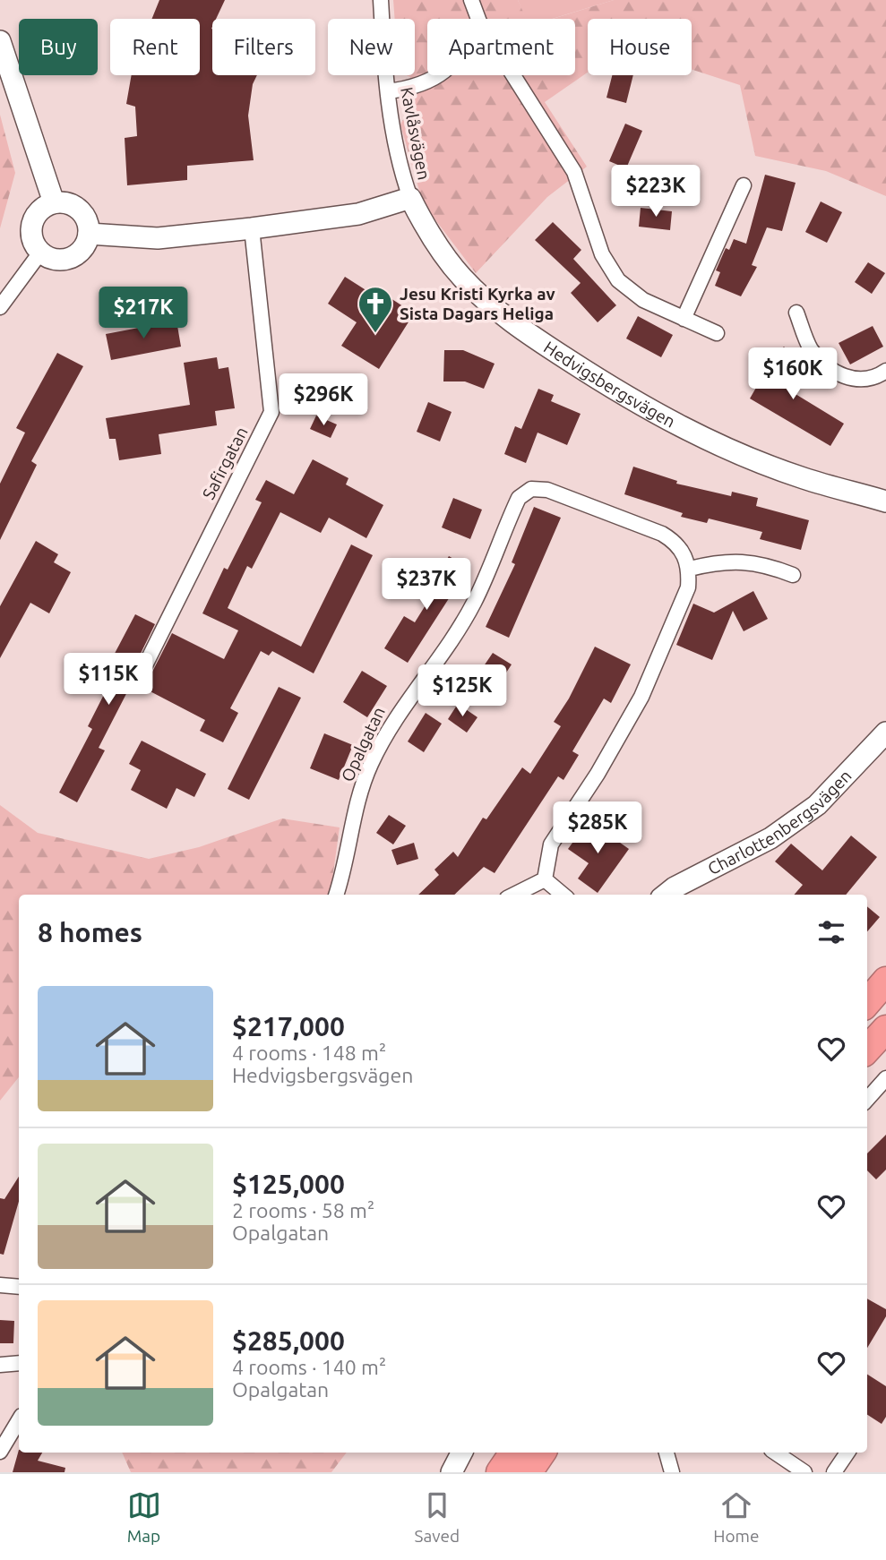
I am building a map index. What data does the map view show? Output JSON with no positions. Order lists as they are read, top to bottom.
{
  "streets": {
    "street": [
      "Kavlåsvägen",
      "Hedvigsbergsvägen",
      "Safirgatan",
      "Opalgatan",
      "Charlottenbergsvägen"
    ]
  },
  "crossings": [
    ["Kavlåsvägen", "Hedvigsbergsvägen"]
  ],
  "places": {
    "church": ["Jesu Kristi Kyrka av Sista Dagars Heliga"]
  },
  "page": {
    "chip": [
      "Buy",
      "Rent",
      "Filters",
      "New",
      "Apartment",
      "House"
    ],
    "price": [
      "$223K",
      "$217K",
      "$160K",
      "$296K",
      "$237K",
      "$115K",
      "$125K",
      "$285K"
    ],
    "heading": "8 homes",
    "list": [
      {
        "name": "$217,000",
        "note": "4 rooms · 148 m² · Hedvigsbergsvägen"
      },
      {
        "name": "$125,000",
        "note": "2 rooms · 58 m² · Opalgatan"
      },
      {
        "name": "$285,000",
        "note": "4 rooms · 140 m² · Opalgatan"
      }
    ],
    "tabs": ["Map", "Saved", "Home"]
  }
}
